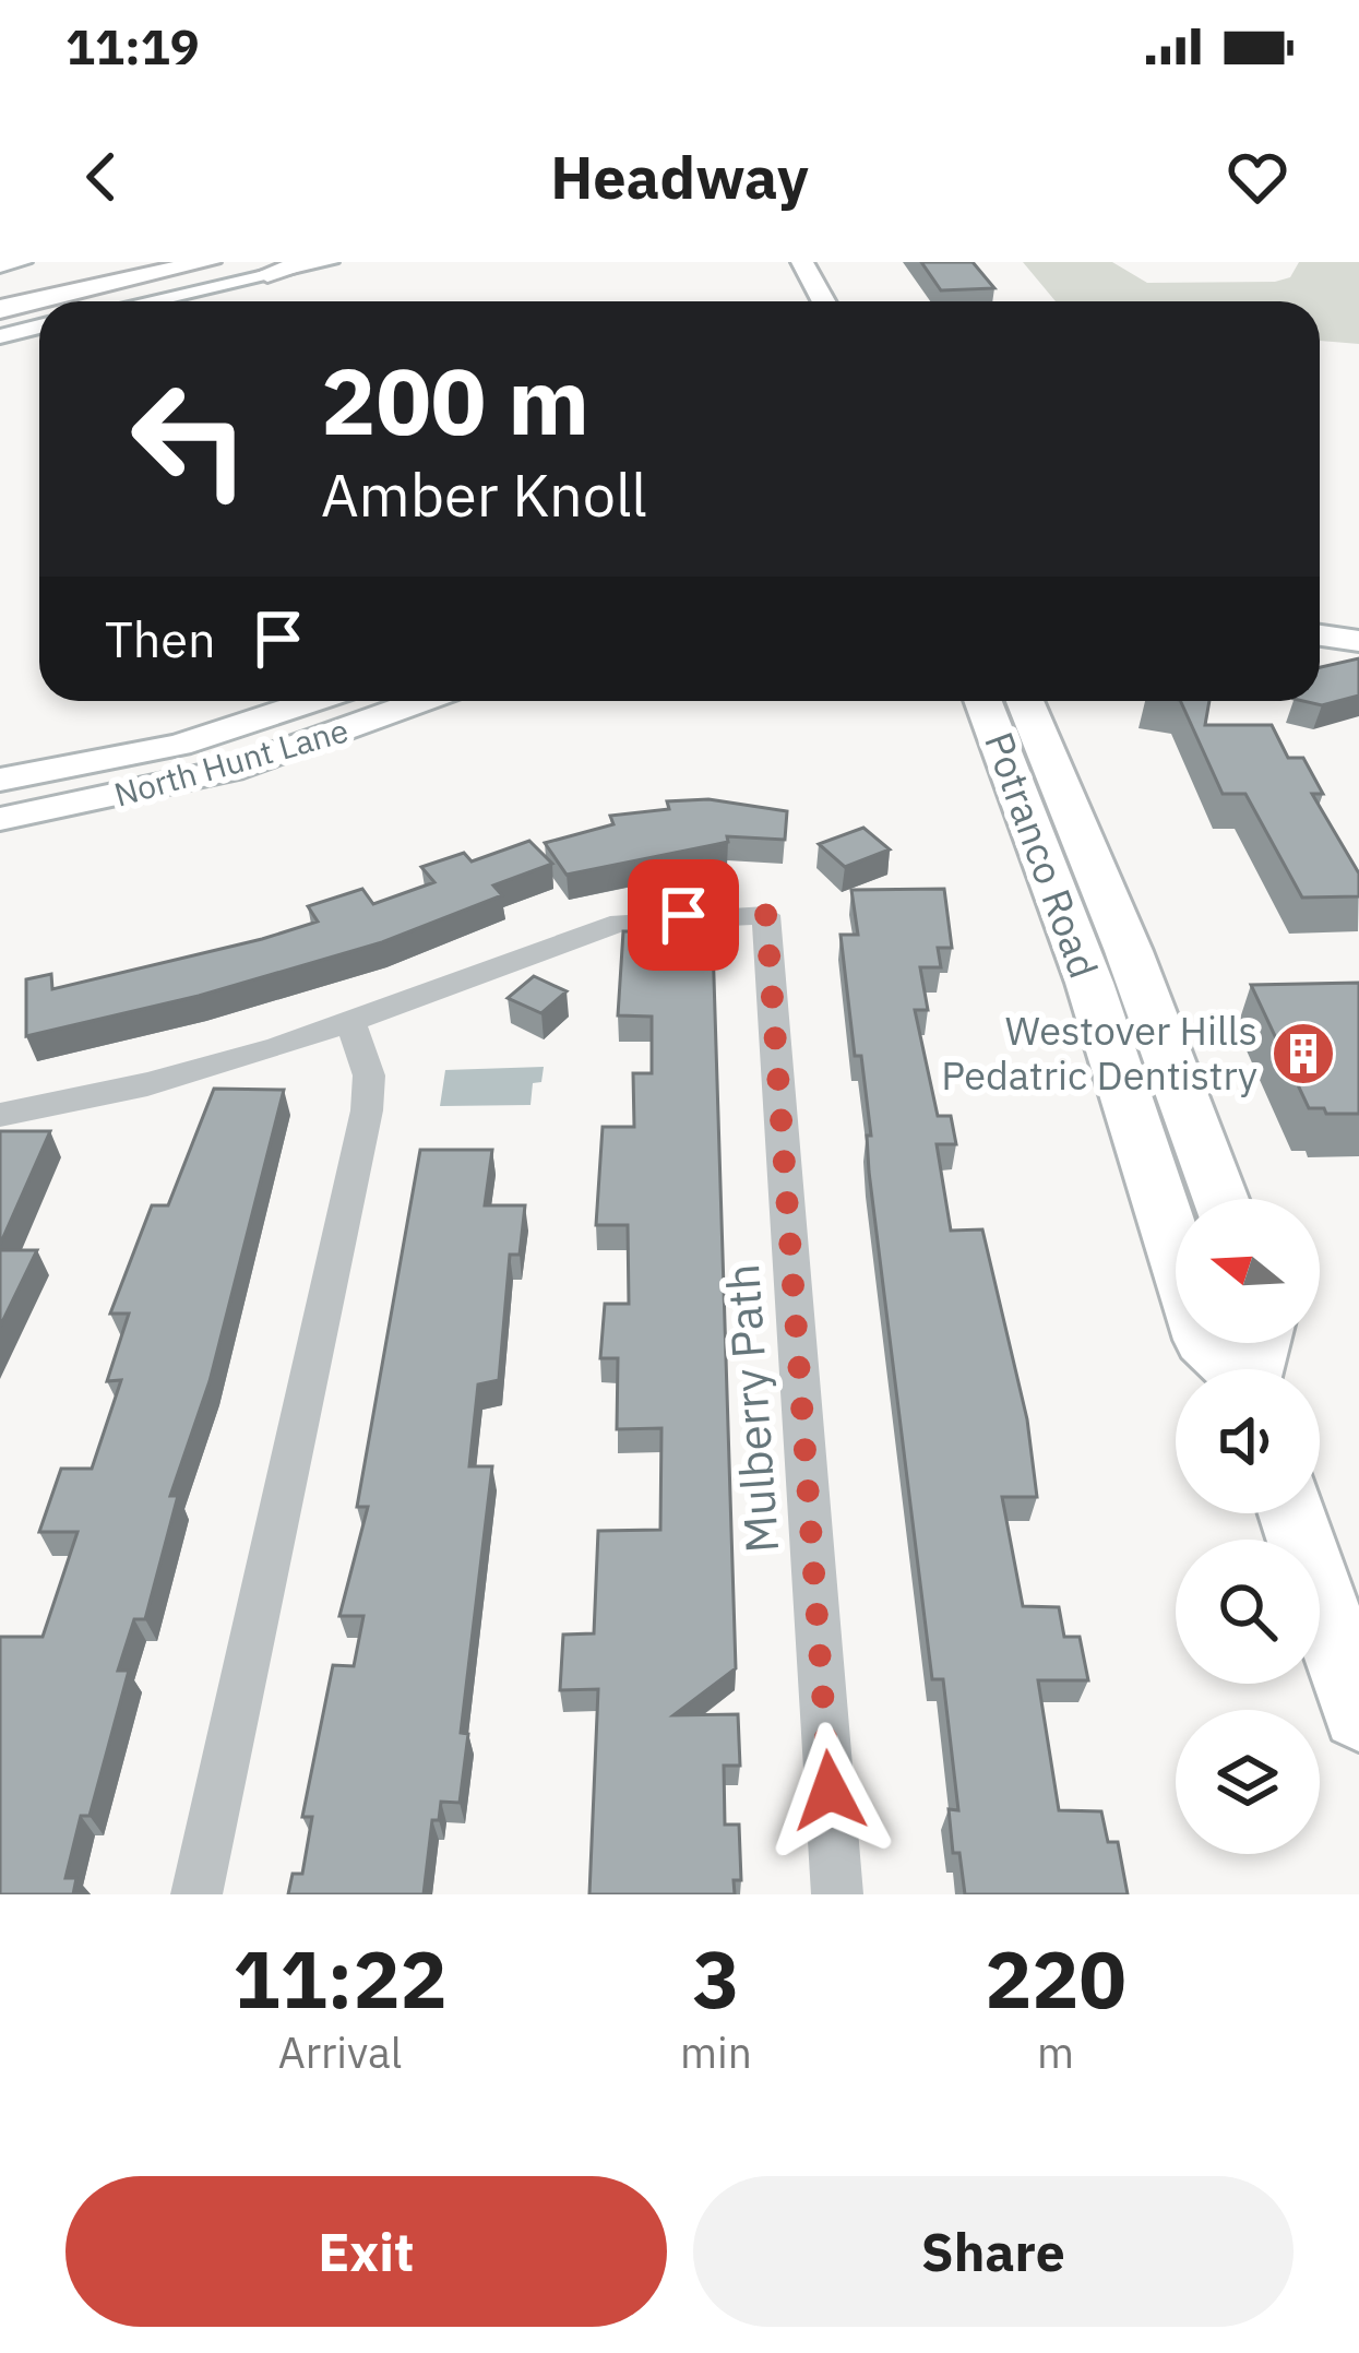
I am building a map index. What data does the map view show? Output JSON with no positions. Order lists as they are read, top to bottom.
{
  "streets": {
    "main road": ["North Hunt Lane", "Potranco Road"],
    "street": ["Mulberry Path"]
  },
  "places": {
    "building": ["Westover Hills Pedatric Dentistry"]
  },
  "north": "left",
  "page": {
    "status": "11:19",
    "header": "Headway",
    "turn": ["200 m", "Amber Knoll"],
    "then": "Then",
    "eta": [
      "11:22",
      "Arrival",
      "3",
      "min",
      "220",
      "m"
    ],
    "buttons": ["Exit", "Share"]
  }
}
